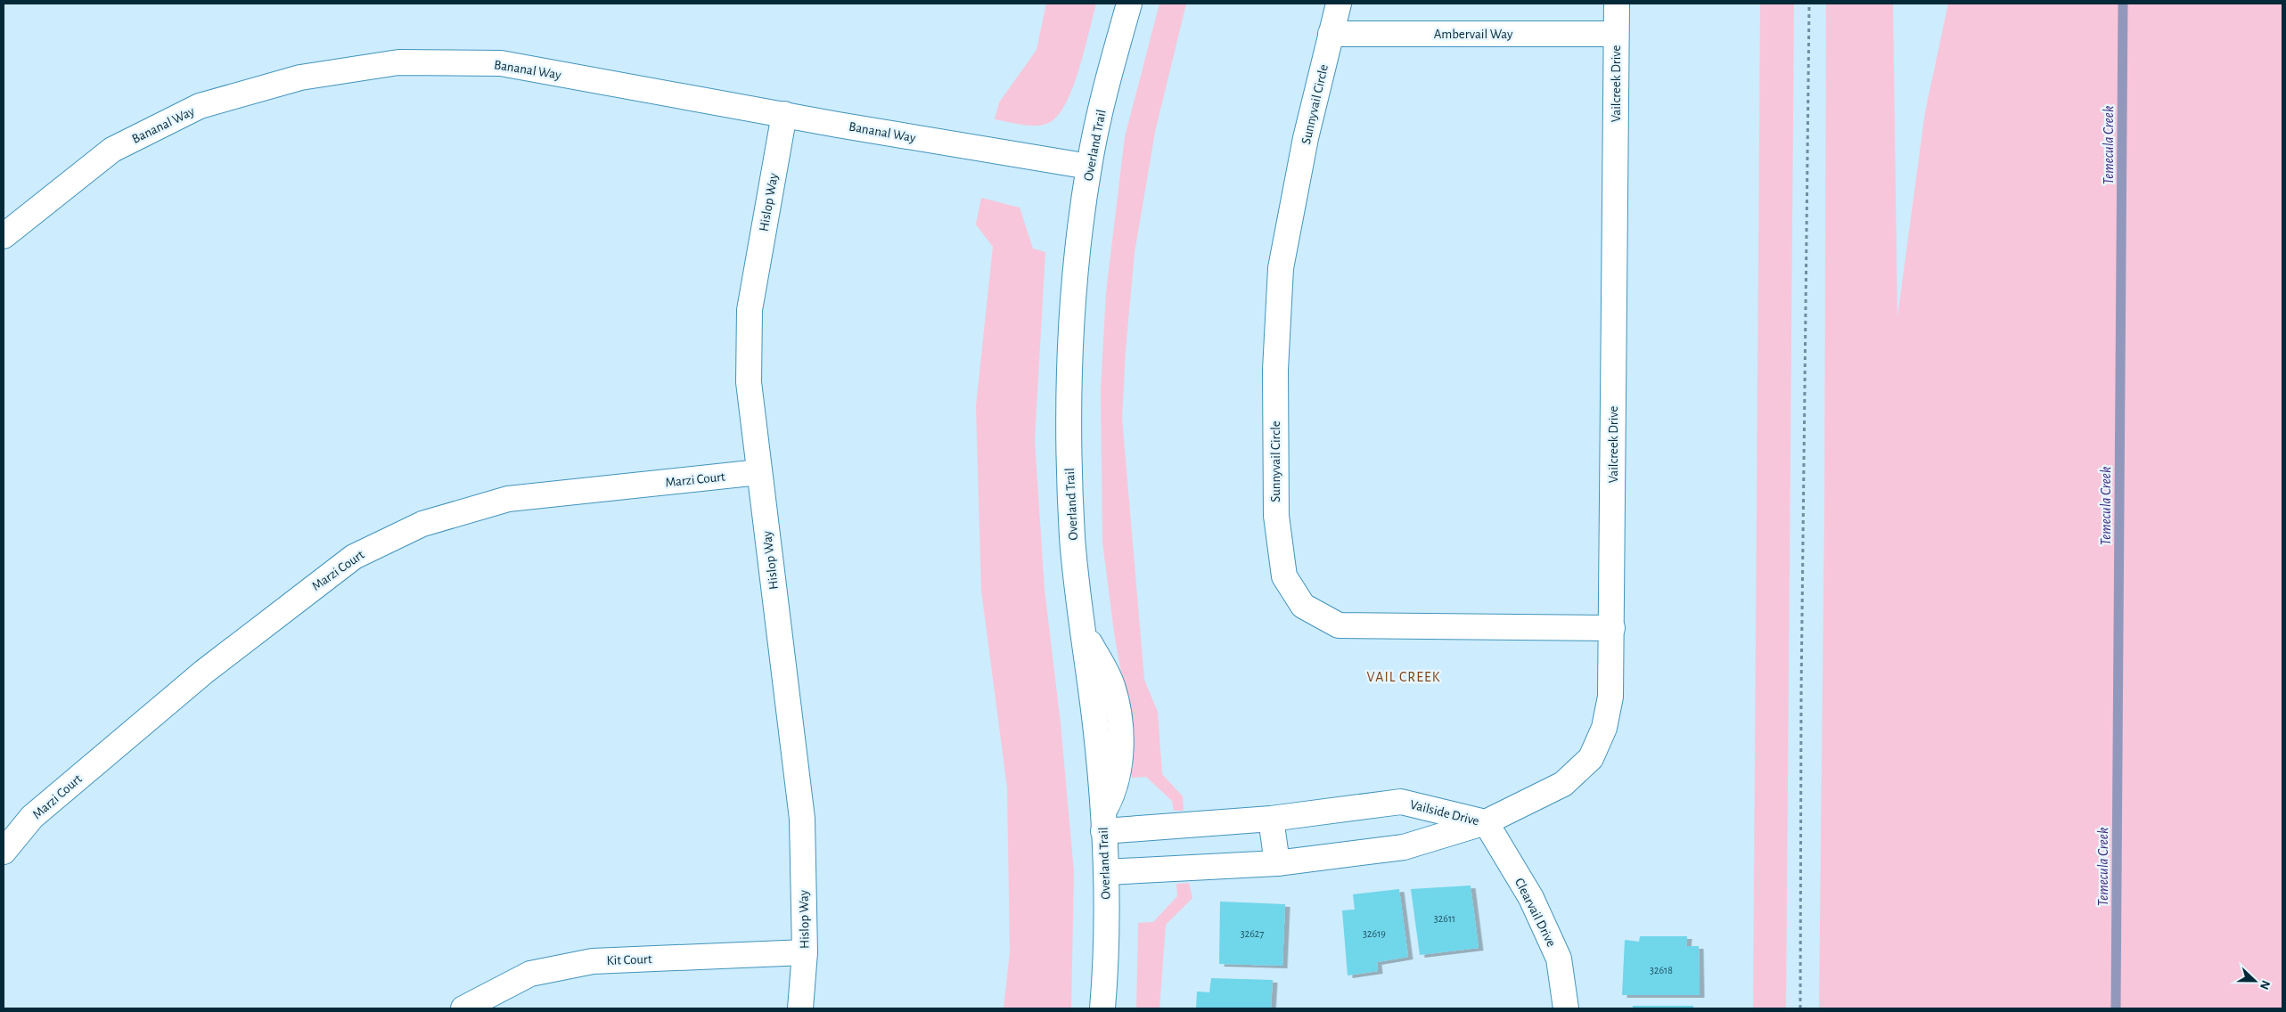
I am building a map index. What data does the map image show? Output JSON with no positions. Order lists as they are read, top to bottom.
{
  "streets": {
    "street": [
      "Ambervail Way",
      "Bananal Way",
      "Vailcreek Drive",
      "Sunnyvail Circle",
      "Overland Trail",
      "Hislop Way",
      "Marzi Court",
      "Vailside Drive",
      "Clearvail Drive",
      "Kit Court"
    ]
  },
  "crossings": [
    ["Ambervail Way", "Vailcreek Drive"],
    ["Ambervail Way", "Sunnyvail Circle"],
    ["Bananal Way", "Overland Trail"],
    ["Bananal Way", "Hislop Way"],
    ["Vailcreek Drive", "Sunnyvail Circle"],
    ["Vailcreek Drive", "Vailside Drive"],
    ["Vailcreek Drive", "Clearvail Drive"],
    ["Overland Trail", "Vailside Drive"],
    ["Hislop Way", "Marzi Court"],
    ["Hislop Way", "Kit Court"],
    ["Vailside Drive", "Clearvail Drive"]
  ],
  "districts": ["VAIL CREEK"],
  "water": ["Temecula Creek"],
  "house_numbers": [
    "32611",
    "32627",
    "32619",
    "32618"
  ],
  "north": "right"
}
